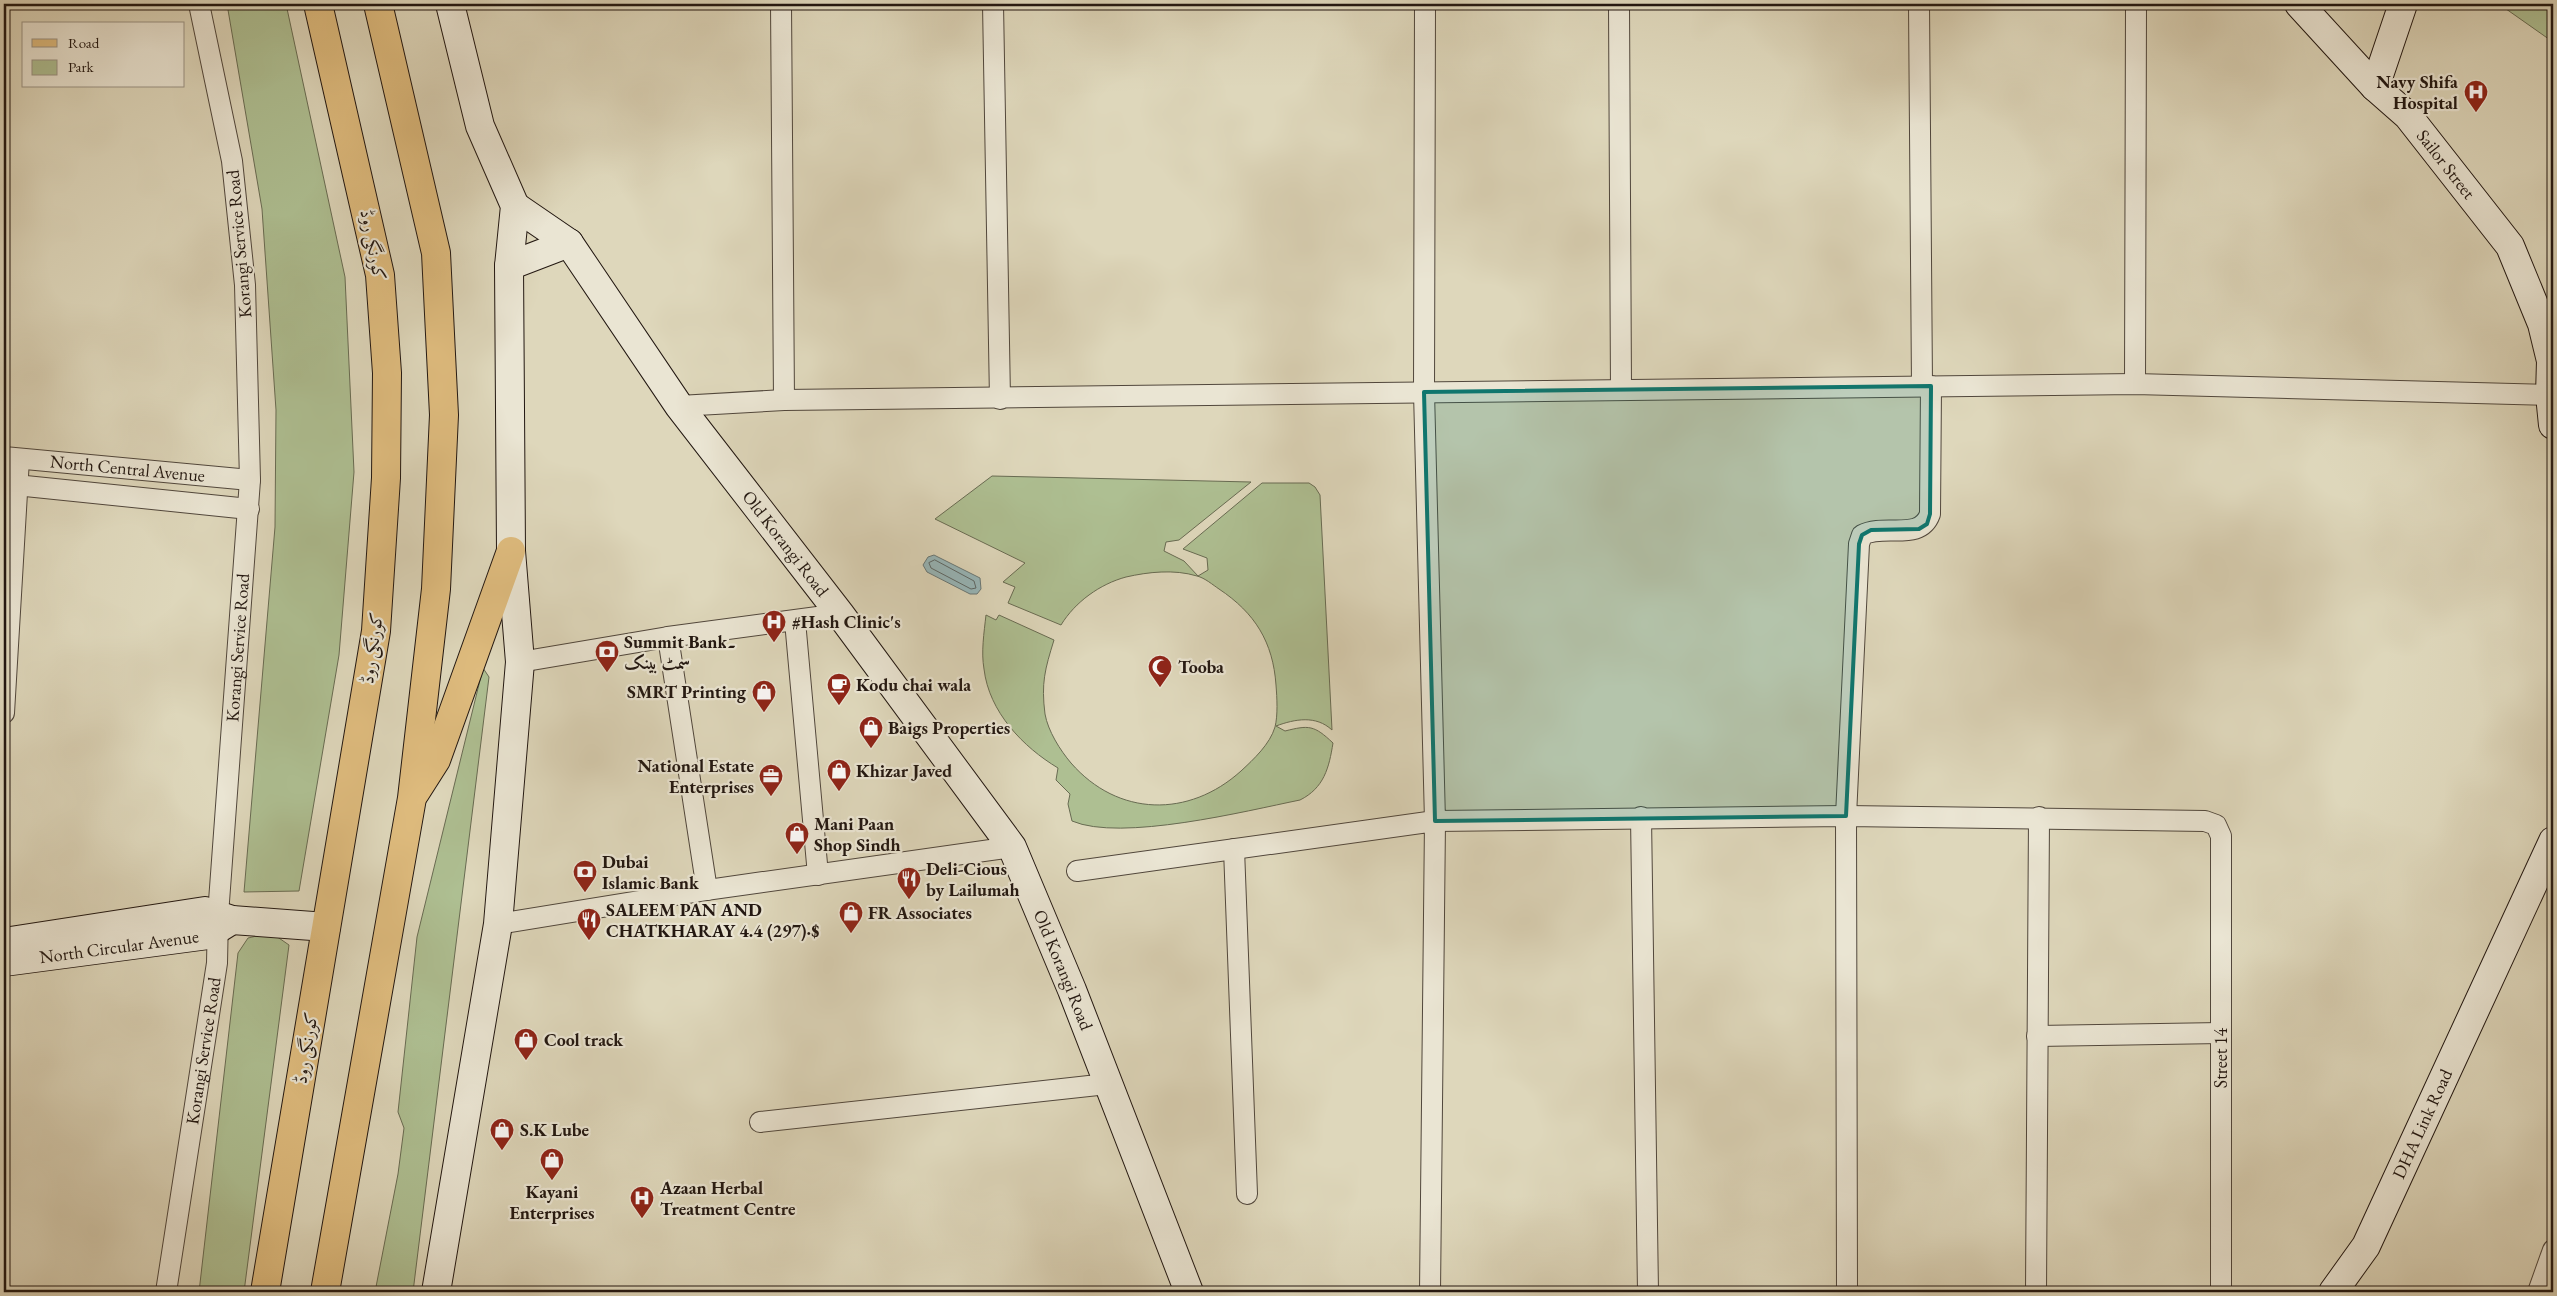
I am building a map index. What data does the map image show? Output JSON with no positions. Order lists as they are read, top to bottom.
{
  "streets": {
    "main road": ["کورنگی روڈ"],
    "street": [
      "Sailor Street",
      "Korangi Service Road",
      "North Central Avenue",
      "Old Korangi Road",
      "North Circular Avenue",
      "Street 14",
      "DHA Link Road"
    ]
  },
  "crossings": [
    ["Korangi Service Road", "North Central Avenue"],
    ["Korangi Service Road", "North Circular Avenue"],
    ["کورنگی روڈ", "North Circular Avenue"]
  ],
  "places": {
    "hospital": ["Navy Shifa Hospital", "#Hash Clinic's", "Azaan Herbal Treatment Centre"],
    "bank": ["Summit Bank۔ سمٹ بینک", "Dubai Islamic Bank"],
    "mosque": ["Tooba"],
    "cafe": ["Kodu chai wala"],
    "shop": [
      "SMRT Printing",
      "Baigs Properties",
      "Khizar Javed",
      "Mani Paan Shop Sindh",
      "FR Associates",
      "Cool track",
      "S.K Lube",
      "Kayani Enterprises"
    ],
    "office": ["National Estate Enterprises"],
    "restaurant": ["Deli-Cious by Lailumah", "SALEEM PAN AND CHATKHARAY 4.4 (297)·$"]
  },
  "legend": ["Road", "Park"]
}
